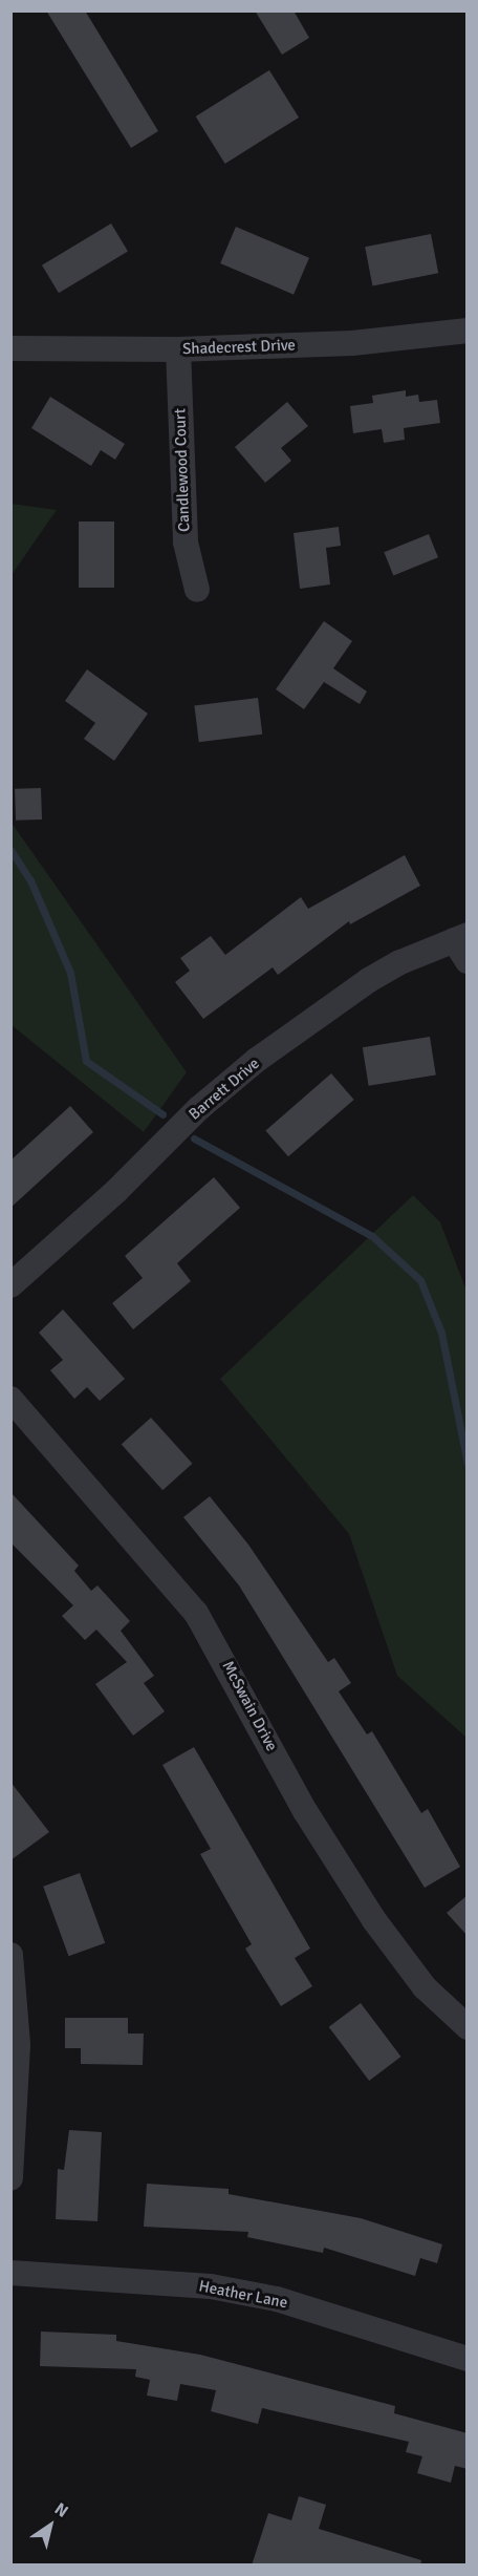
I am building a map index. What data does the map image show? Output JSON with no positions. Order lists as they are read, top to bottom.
{
  "streets": {
    "street": [
      "Shadecrest Drive",
      "Candlewood Court",
      "Barrett Drive",
      "McSwain Drive",
      "Heather Lane"
    ]
  },
  "crossings": [
    ["Shadecrest Drive", "Candlewood Court"]
  ],
  "north": "top right"
}
